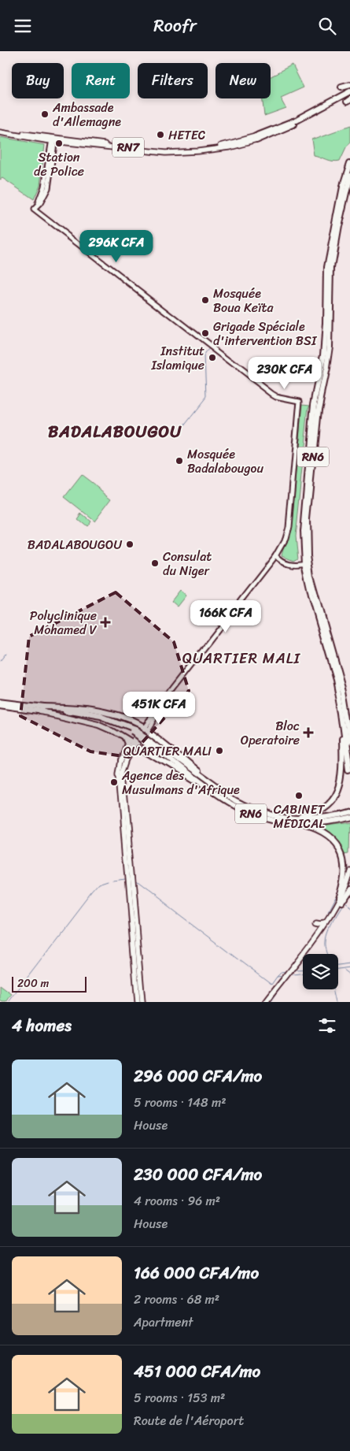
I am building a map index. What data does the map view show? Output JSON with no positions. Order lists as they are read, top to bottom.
{
  "streets": {
    "highway": ["RN7", "RN6"]
  },
  "districts": ["BADALABOUGOU", "QUARTIER MALI"],
  "places": {
    "other": [
      "Ambassade d'Allemagne",
      "HETEC",
      "Station de Police",
      "Mosquée Boua Keïta",
      "Grigade Spéciale d'intervention BSI",
      "Institut Islamique",
      "Mosquée Badalabougou",
      "BADALABOUGOU",
      "Consulat du Niger",
      "QUARTIER MALI",
      "Agence des Musulmans d'Afrique",
      "CABINET MÉDICAL"
    ],
    "health": ["Polyclinique Mohamed V", "Bloc Operatoire"]
  },
  "scale_bar": "200 m",
  "page": {
    "header": "Roofr",
    "chip": [
      "Buy",
      "Rent",
      "Filters",
      "New"
    ],
    "price": [
      "296K CFA",
      "230K CFA",
      "166K CFA",
      "451K CFA"
    ],
    "scale": "200 m",
    "heading": "4 homes",
    "list": [
      {
        "name": "296 000 CFA/mo",
        "note": "5 rooms · 148 m² · House"
      },
      {
        "name": "230 000 CFA/mo",
        "note": "4 rooms · 96 m² · House"
      },
      {
        "name": "166 000 CFA/mo",
        "note": "2 rooms · 68 m² · Apartment"
      },
      {
        "name": "451 000 CFA/mo",
        "note": "5 rooms · 153 m² · Route de l'Aéroport"
      }
    ]
  }
}
